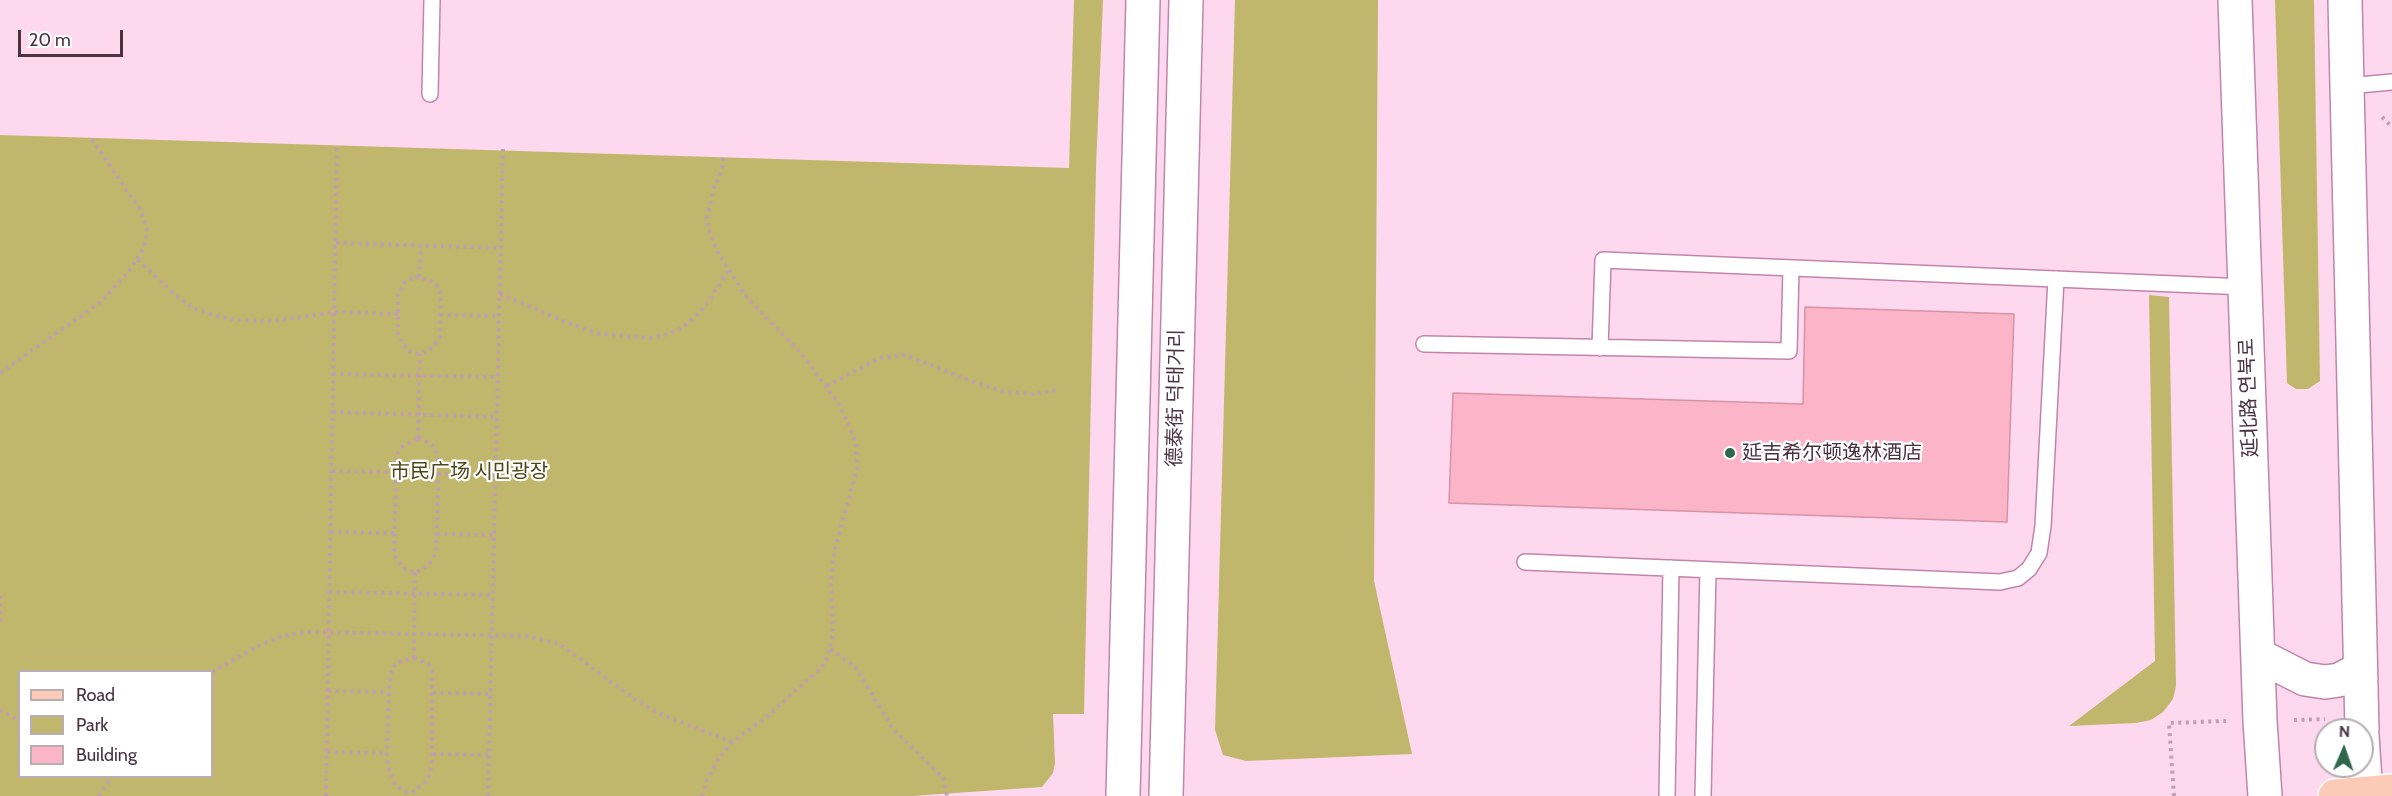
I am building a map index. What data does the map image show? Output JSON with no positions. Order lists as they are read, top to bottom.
{
  "streets": {
    "main road": ["德泰街 덕태거리", "延北路 연북로"]
  },
  "parks": ["市民广场 시민광장"],
  "places": ["延吉希尔顿逸林酒店"],
  "legend": ["Road", "Park", "Building"],
  "scale_bar": "20 m",
  "north": "top"
}
